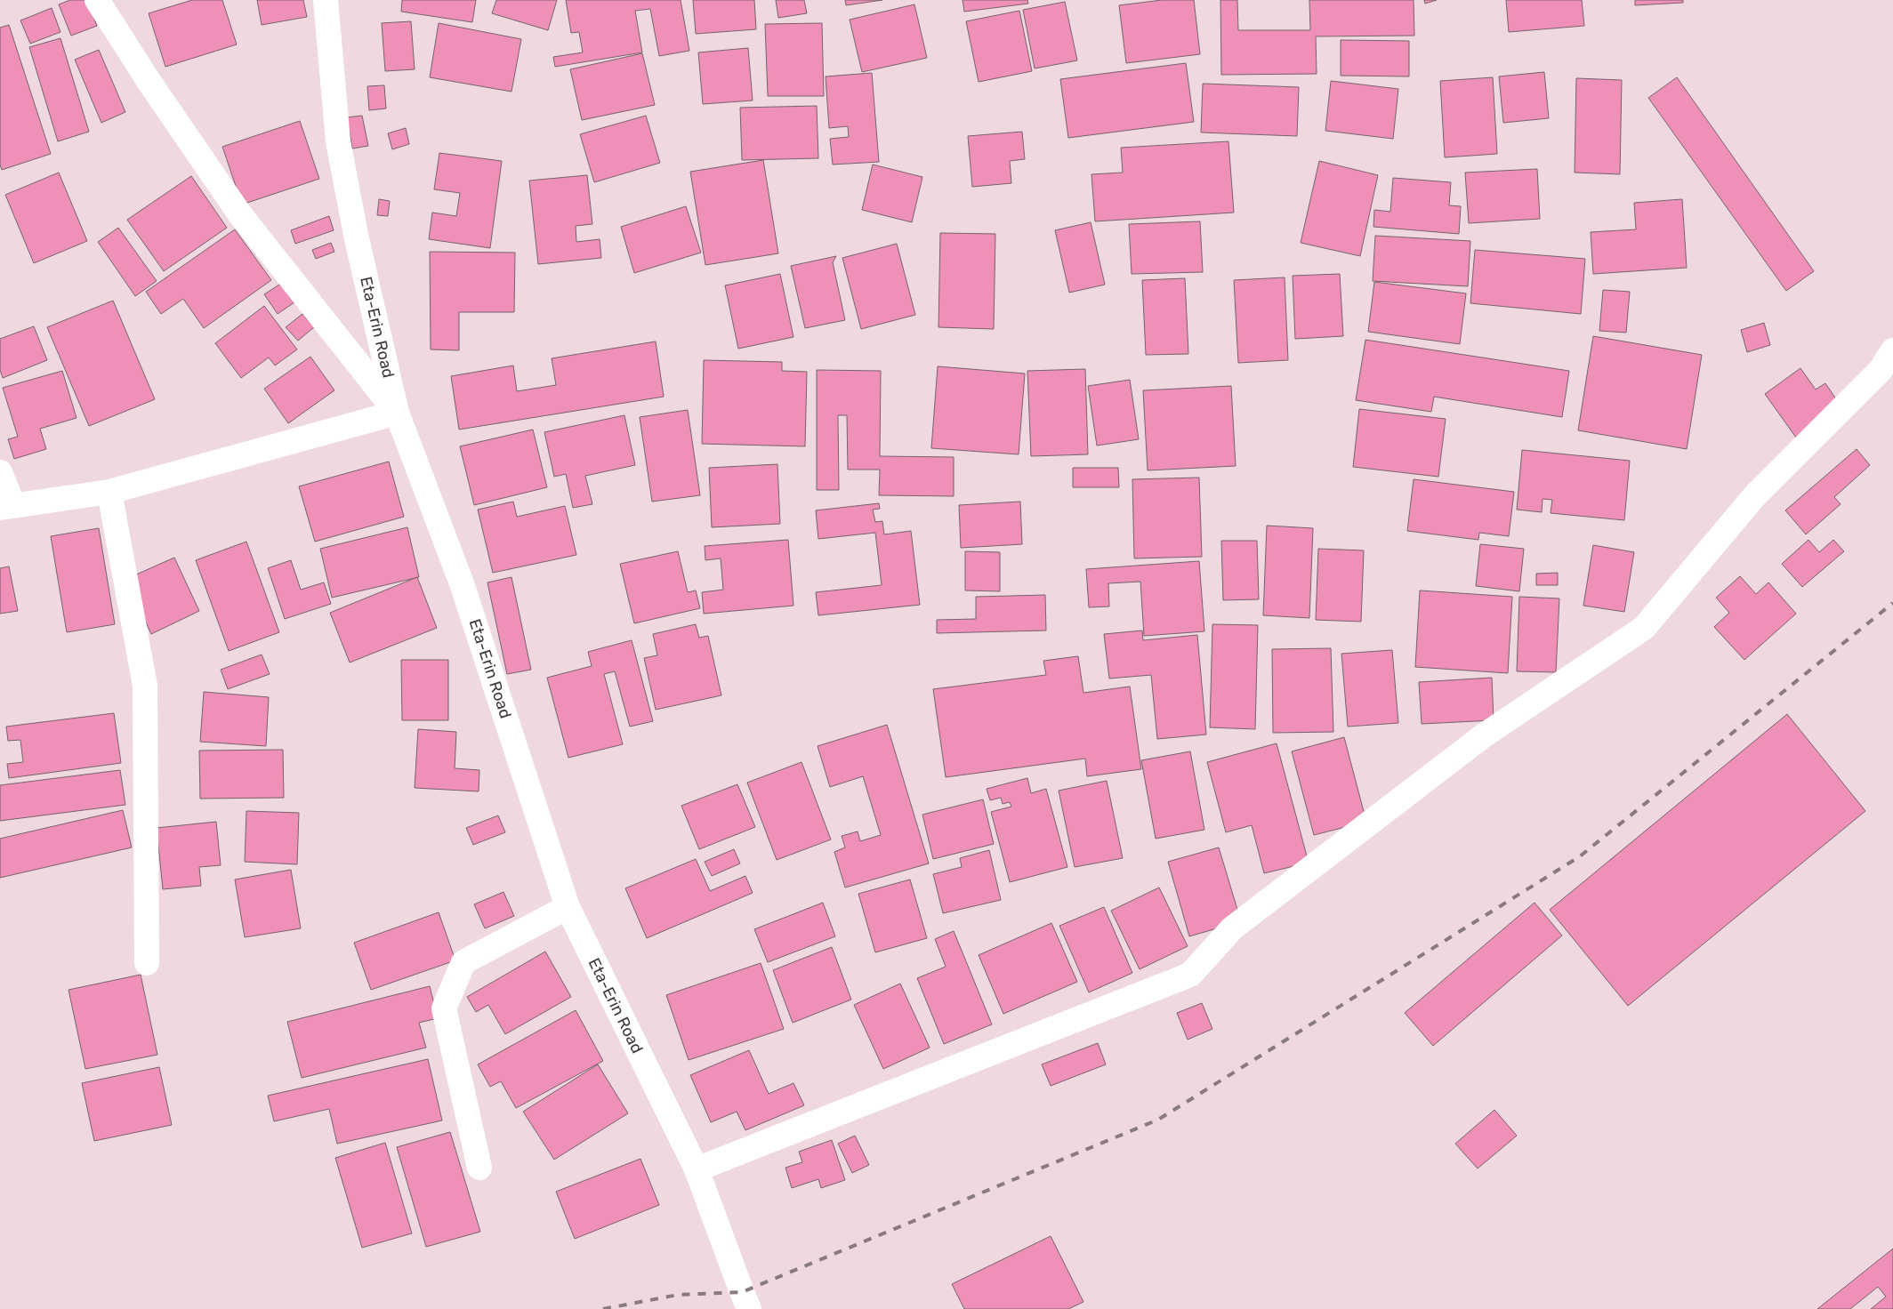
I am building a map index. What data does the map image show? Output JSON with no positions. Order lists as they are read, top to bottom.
{
  "streets": {
    "street": ["Eta-Erin Road"]
  }
}
